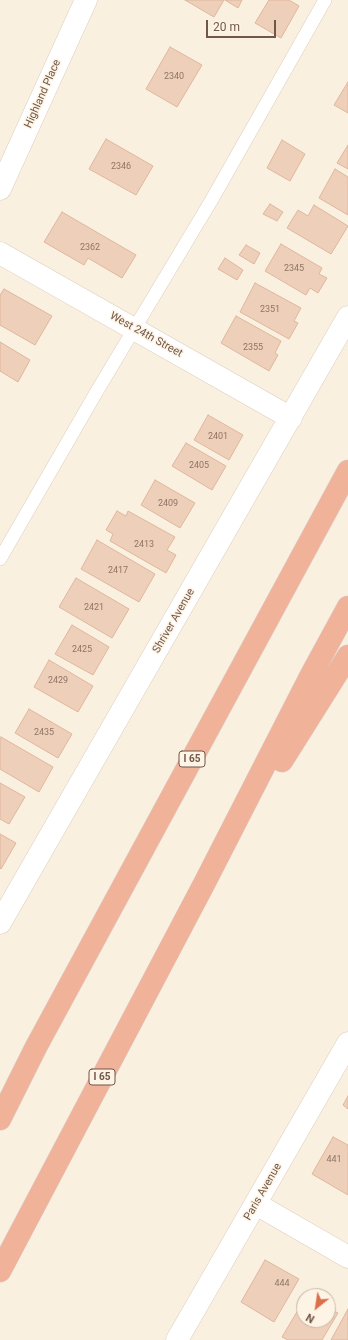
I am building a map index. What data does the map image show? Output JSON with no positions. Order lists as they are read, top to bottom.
{
  "streets": {
    "highway": ["I 65"],
    "street": [
      "Highland Place",
      "West 24th Street",
      "Shriver Avenue",
      "Paris Avenue"
    ]
  },
  "crossings": [
    ["West 24th Street", "Shriver Avenue"]
  ],
  "house_numbers": [
    "2340",
    "2346",
    "2362",
    "2345",
    "2351",
    "2355",
    "2401",
    "2405",
    "2409",
    "2413",
    "2417",
    "2421",
    "2425",
    "2429",
    "2435",
    "441",
    "444"
  ],
  "scale_bar": "20 m",
  "north": "bottom left"
}
